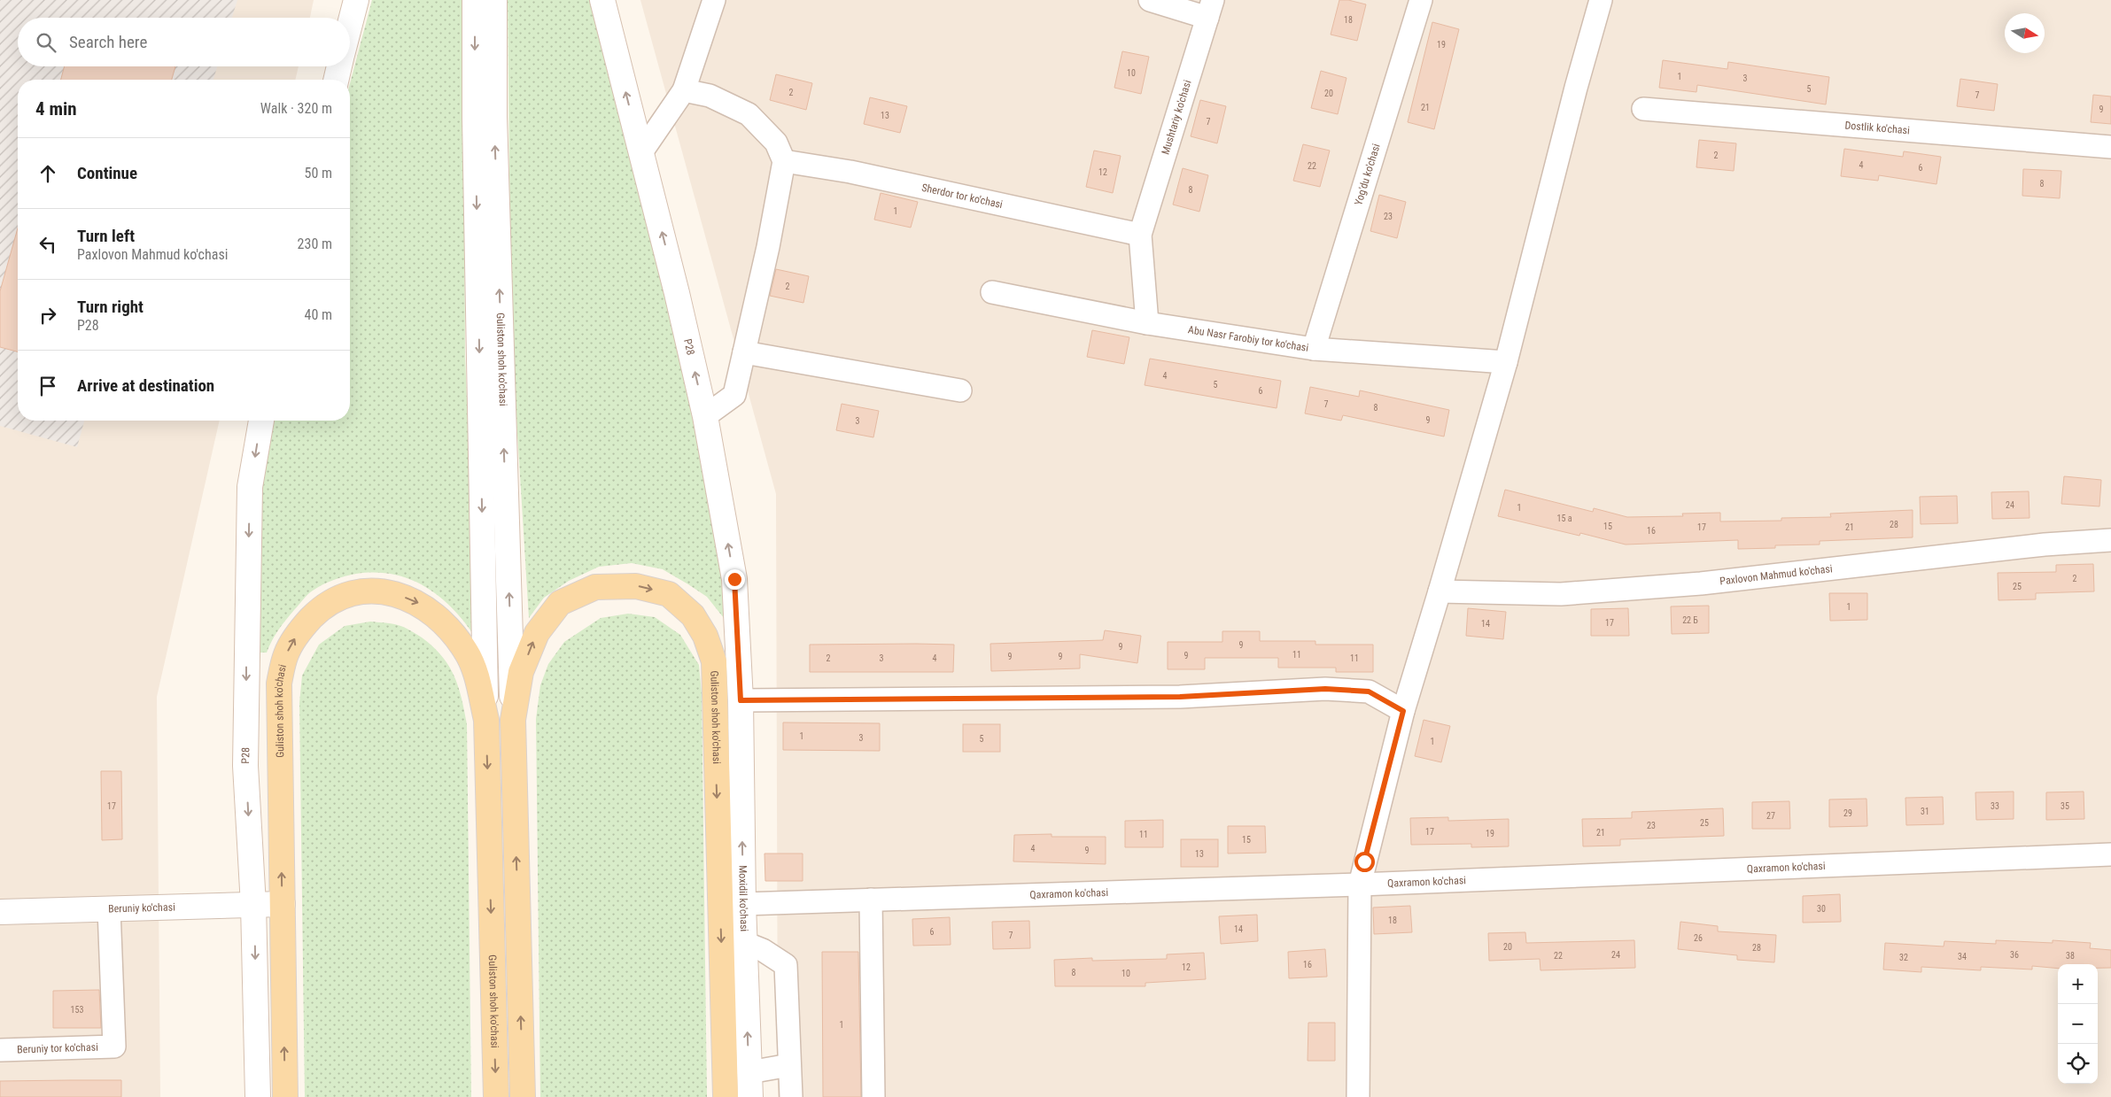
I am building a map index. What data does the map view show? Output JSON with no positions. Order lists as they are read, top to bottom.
{
  "streets": {
    "main road": [
      "Р28",
      "Guliston shoh ko'chasi",
      "Moxidil ko'chasi",
      "Beruniy ko'chasi"
    ],
    "street": [
      "Mushtariy ko'chasi",
      "Dostlik ko'chasi",
      "Yog'du ko'chasi",
      "Sherdor tor ko'chasi",
      "Abu Nasr Farobiy tor ko'chasi",
      "Paxlovon Mahmud ko'chasi",
      "Qaxramon ko'chasi",
      "Beruniy tor ko'chasi"
    ]
  },
  "crossings": [
    ["Mushtariy ko'chasi", "Sherdor tor ko'chasi"],
    ["Yog'du ko'chasi", "Abu Nasr Farobiy tor ko'chasi"],
    ["Р28", "Moxidil ko'chasi"],
    ["Р28", "Beruniy ko'chasi"],
    ["Guliston shoh ko'chasi", "Beruniy ko'chasi"],
    ["Qaxramon ko'chasi", "Moxidil ko'chasi"],
    ["Beruniy ko'chasi", "Beruniy tor ko'chasi"]
  ],
  "one_way": ["Moxidil ko'chasi"],
  "house_numbers": [
    "18",
    "19",
    "10",
    "1",
    "3",
    "5",
    "2",
    "20",
    "7",
    "21",
    "9",
    "13",
    "7",
    "2",
    "4",
    "22",
    "6",
    "12",
    "8",
    "8",
    "1",
    "23",
    "2",
    "4",
    "5",
    "6",
    "7",
    "8",
    "9",
    "3",
    "24",
    "1",
    "15 а",
    "28",
    "15",
    "17",
    "21",
    "16",
    "2",
    "25",
    "1",
    "22 Б",
    "17",
    "14",
    "9",
    "9",
    "11",
    "9",
    "9",
    "9",
    "2",
    "3",
    "4",
    "11",
    "1",
    "3",
    "5",
    "1",
    "17",
    "33",
    "35",
    "31",
    "29",
    "27",
    "25",
    "23",
    "17",
    "21",
    "19",
    "11",
    "15",
    "4",
    "9",
    "13",
    "30",
    "18",
    "14",
    "6",
    "7",
    "26",
    "20",
    "28",
    "24",
    "36",
    "22",
    "38",
    "34",
    "32",
    "16",
    "12",
    "8",
    "10",
    "153",
    "1"
  ],
  "north": "right",
  "page": {
    "search": "Search here",
    "heading": ["4 min", "Walk · 320 m"],
    "list": [
      ["Continue", "50 m"],
      ["Turn left", "Paxlovon Mahmud ko'chasi", "230 m"],
      ["Turn right", "Р28", "40 m"],
      "Arrive at destination"
    ],
    "map_buttons": ["+", "−"]
  }
}
